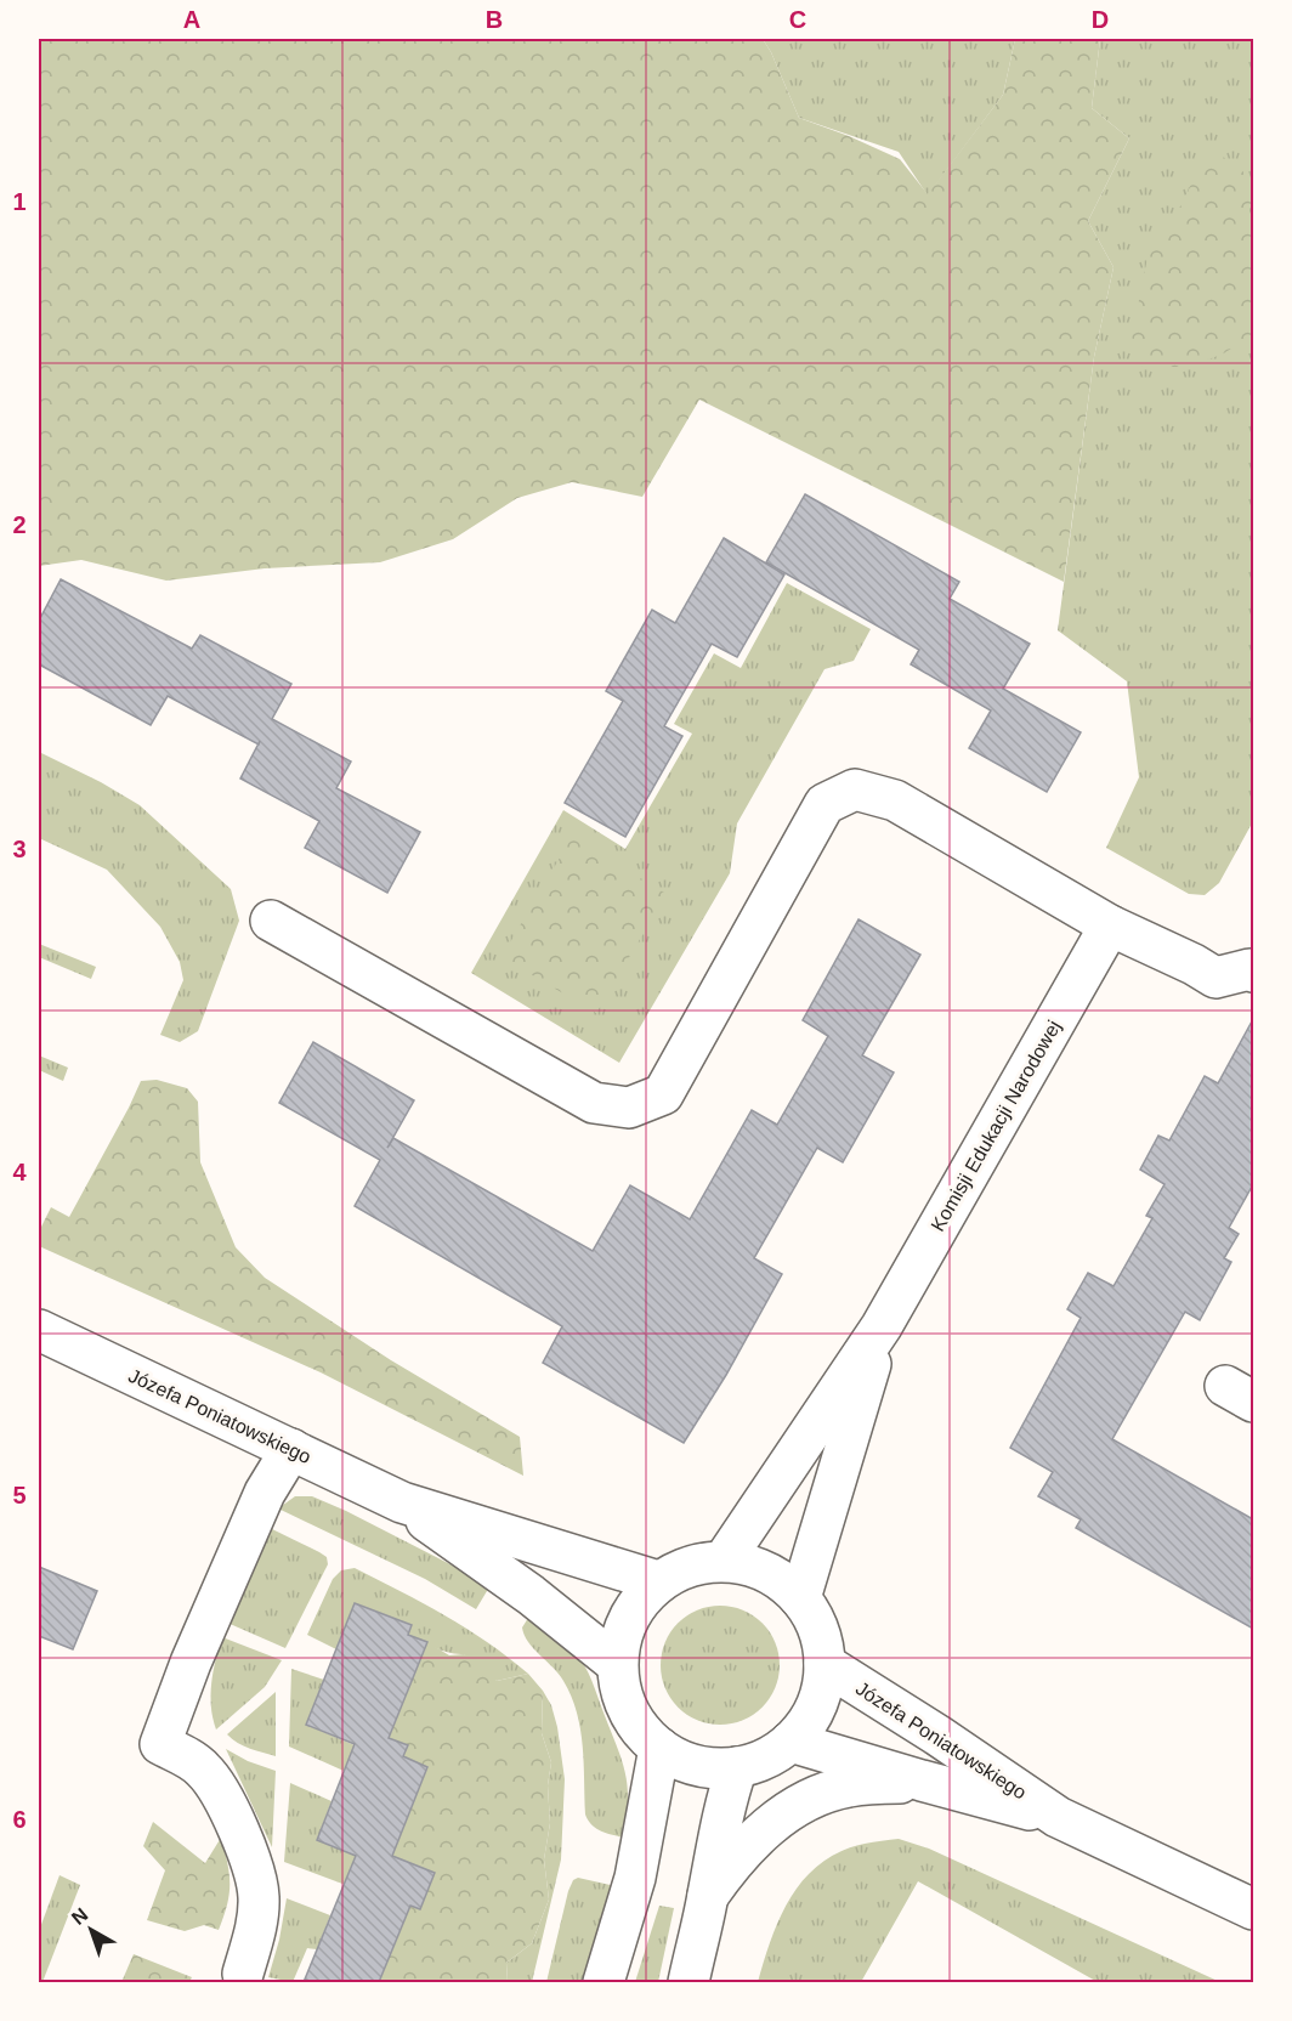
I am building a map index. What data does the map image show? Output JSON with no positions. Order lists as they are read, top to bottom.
{
  "streets": {
    "street": ["Komisji Edukacji Narodowej", "Józefa Poniatowskiego"]
  },
  "crossings": [
    ["Komisji Edukacji Narodowej", "Józefa Poniatowskiego"]
  ],
  "north": "top left",
  "grid": {
    "columns": [
      "A",
      "B",
      "C",
      "D"
    ],
    "rows": [
      "1",
      "2",
      "3",
      "4",
      "5",
      "6"
    ]
  }
}
